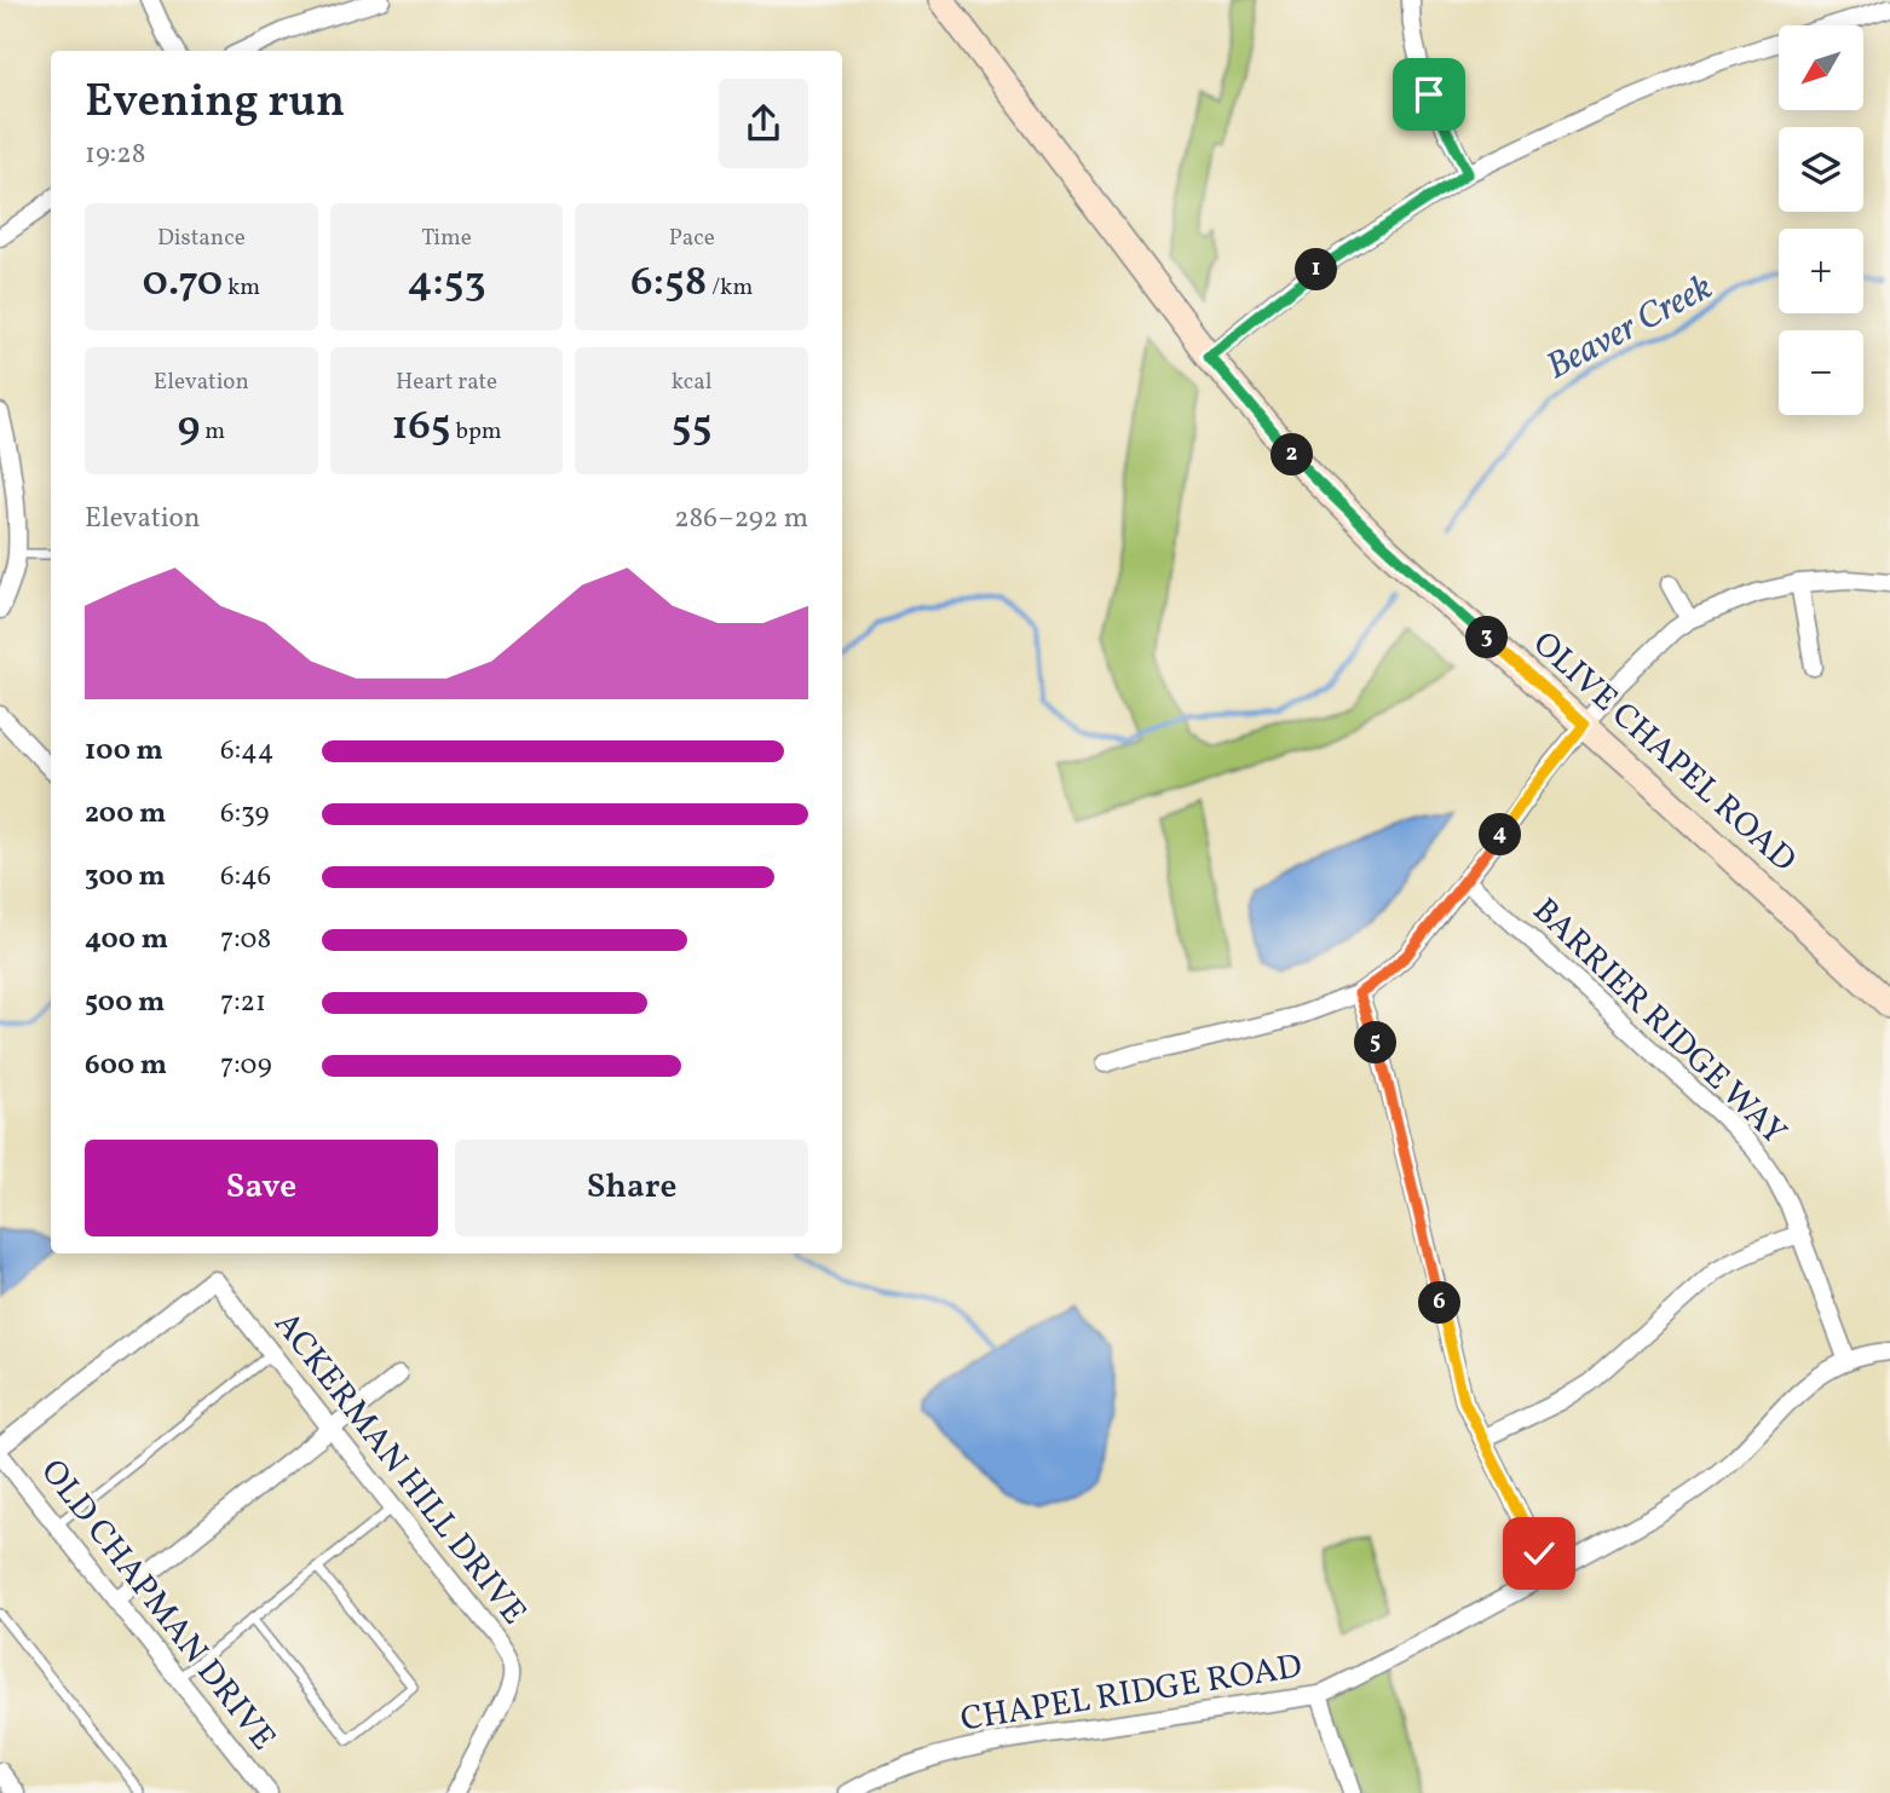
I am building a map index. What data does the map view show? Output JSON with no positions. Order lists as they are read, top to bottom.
{
  "streets": {
    "main road": ["OLIVE CHAPEL ROAD"],
    "street": [
      "BARRIER RIDGE WAY",
      "ACKERMAN HILL DRIVE",
      "OLD CHAPMAN DRIVE",
      "CHAPEL RIDGE ROAD"
    ]
  },
  "crossings": [
    ["BARRIER RIDGE WAY", "CHAPEL RIDGE ROAD"]
  ],
  "water": ["Beaver Creek"],
  "north": "bottom left",
  "page": {
    "map_buttons": ["+", "−"],
    "heading": ["Evening run", "19:28"],
    "stats": [
      ["Distance", "0.70 km"],
      ["Time", "4:53"],
      ["Pace", "6:58 /km"],
      ["Elevation", "9 m"],
      ["Heart rate", "165 bpm"],
      ["kcal", "55"]
    ],
    "pins": [
      "1",
      "2",
      "3",
      "4",
      "5",
      "6"
    ],
    "chart": ["Elevation", "286–292 m"],
    "list": [
      {
        "name": "100 m",
        "note": "6:44"
      },
      {
        "name": "200 m",
        "note": "6:39"
      },
      {
        "name": "300 m",
        "note": "6:46"
      },
      {
        "name": "400 m",
        "note": "7:08"
      },
      {
        "name": "500 m",
        "note": "7:21"
      },
      {
        "name": "600 m",
        "note": "7:09"
      }
    ],
    "buttons": ["Save", "Share"]
  }
}
